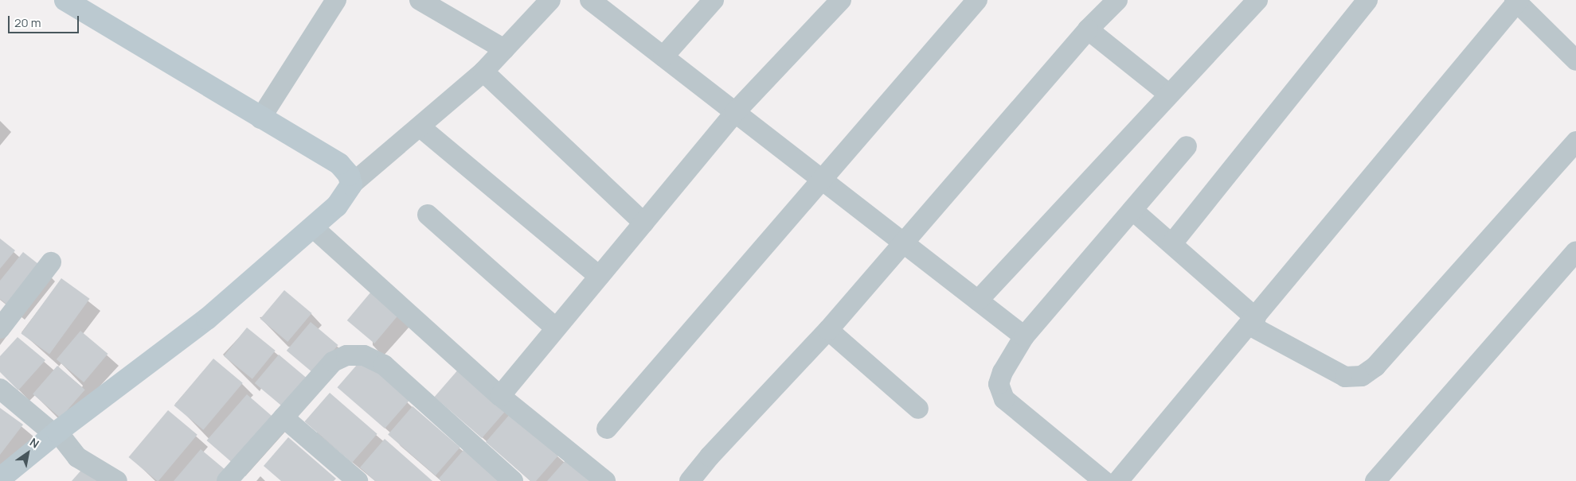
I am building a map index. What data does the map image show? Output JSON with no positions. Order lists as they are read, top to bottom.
{
  "scale_bar": "20 m",
  "north": "top right"
}
